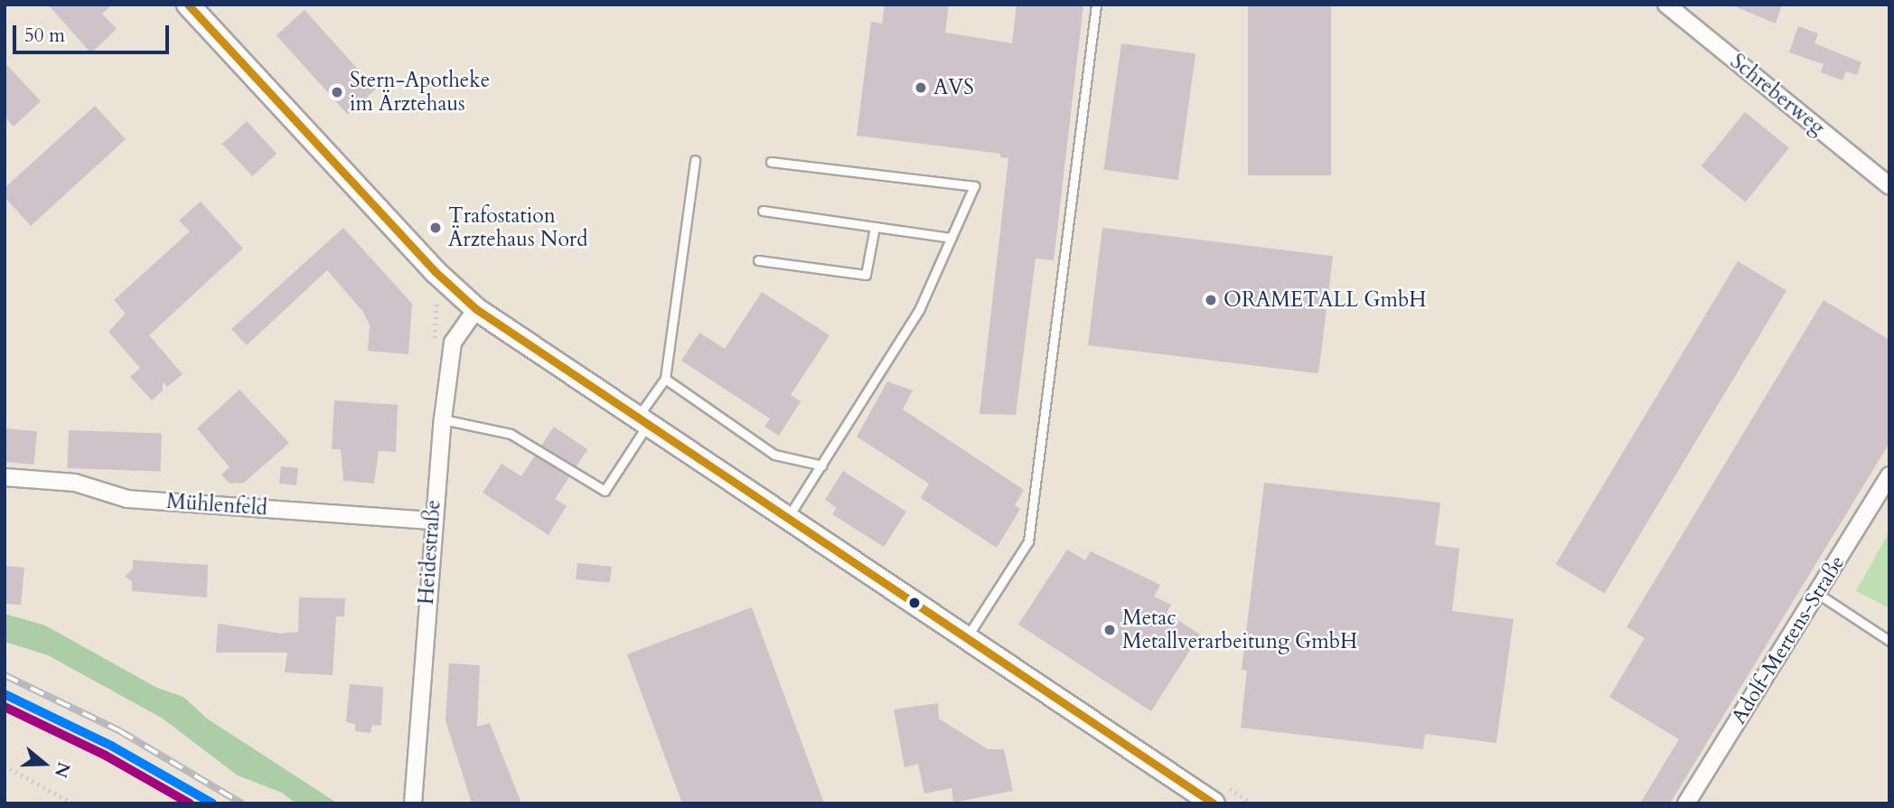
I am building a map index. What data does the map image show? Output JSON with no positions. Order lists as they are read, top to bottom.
{
  "streets": {
    "street": [
      "Schreberweg",
      "Mühlenfeld",
      "Heidestraße",
      "Adolf-Mertens-Straße"
    ]
  },
  "crossings": [
    ["Mühlenfeld", "Heidestraße"]
  ],
  "places": [
    "AVS",
    "Stern-Apotheke im Ärztehaus",
    "Trafostation Ärztehaus Nord",
    "ORAMETALL GmbH",
    "Metac Metallverarbeitung GmbH"
  ],
  "scale_bar": "50 m",
  "north": "right"
}
